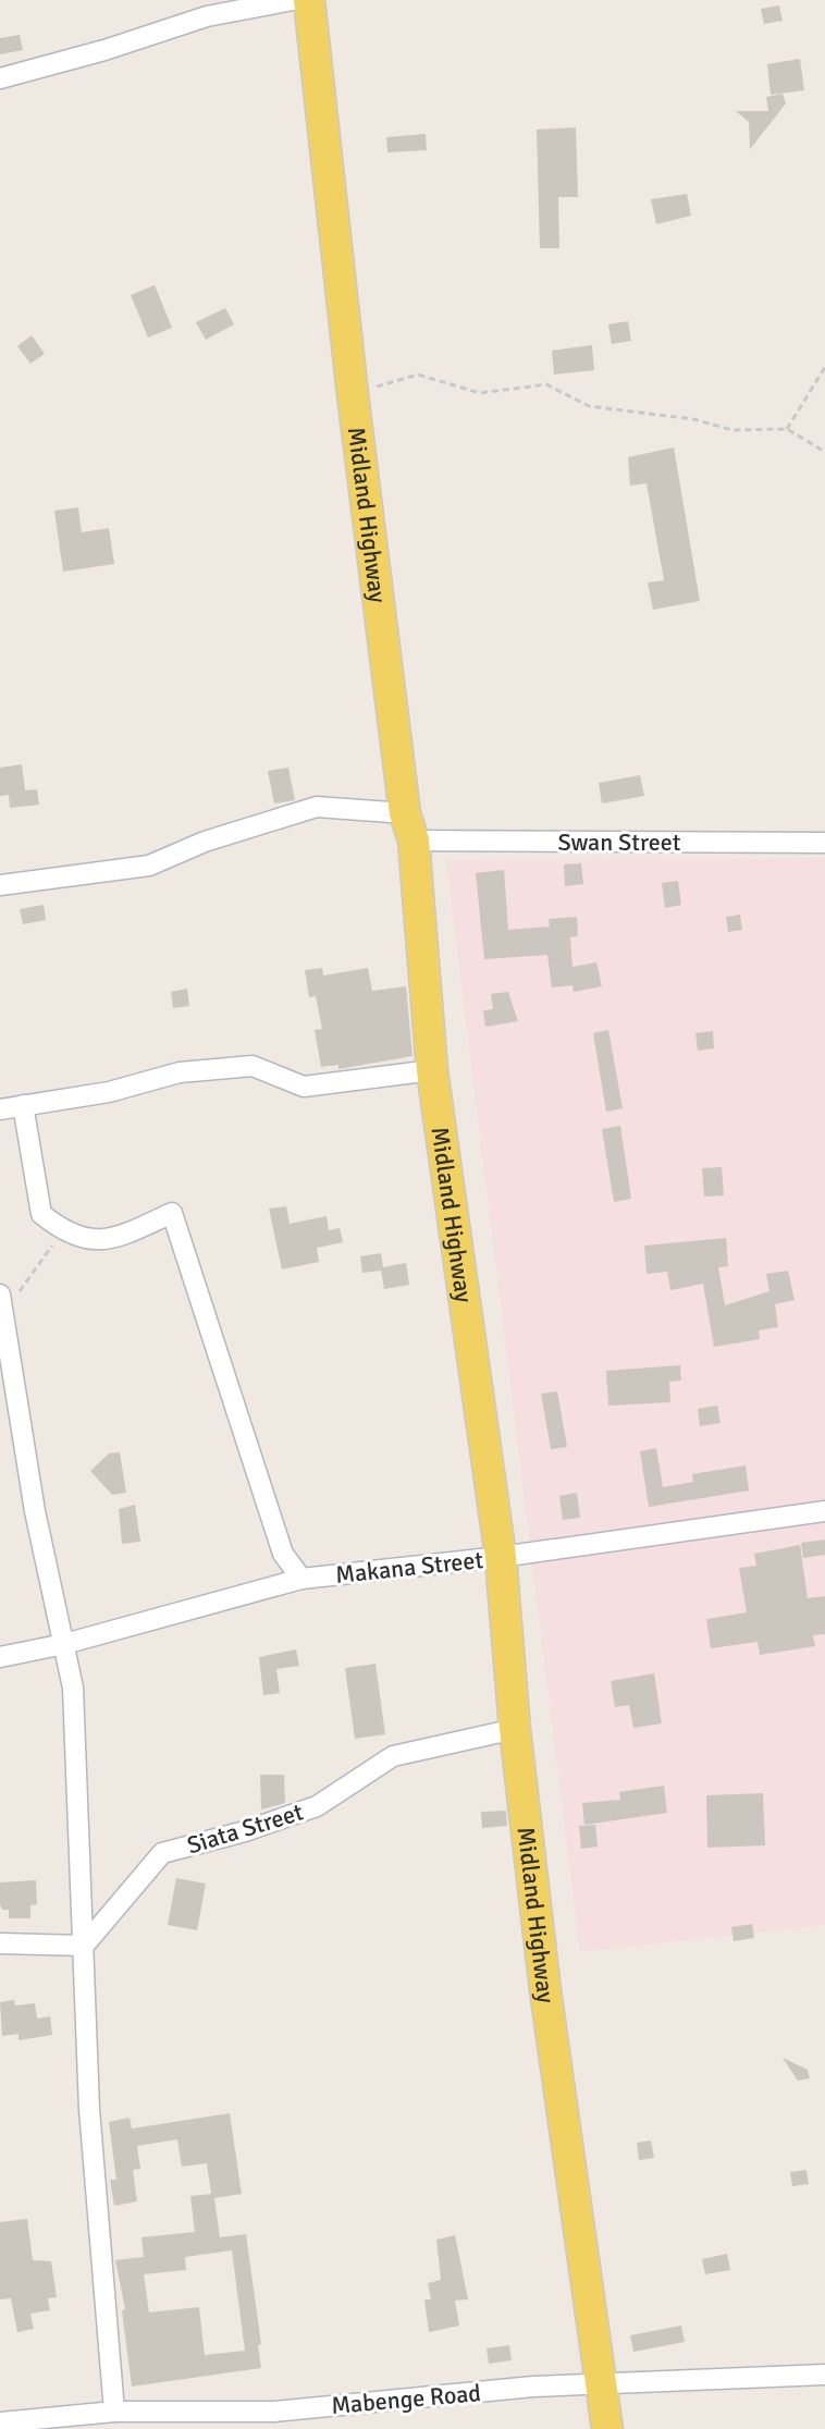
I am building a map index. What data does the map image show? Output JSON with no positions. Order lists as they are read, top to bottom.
{
  "streets": {
    "main road": ["Midland Highway"],
    "street": [
      "Swan Street",
      "Makana Street",
      "Siata Street",
      "Mabenge Road"
    ]
  },
  "crossings": [
    ["Midland Highway", "Swan Street"],
    ["Midland Highway", "Makana Street"],
    ["Midland Highway", "Siata Street"],
    ["Midland Highway", "Mabenge Road"]
  ]
}
